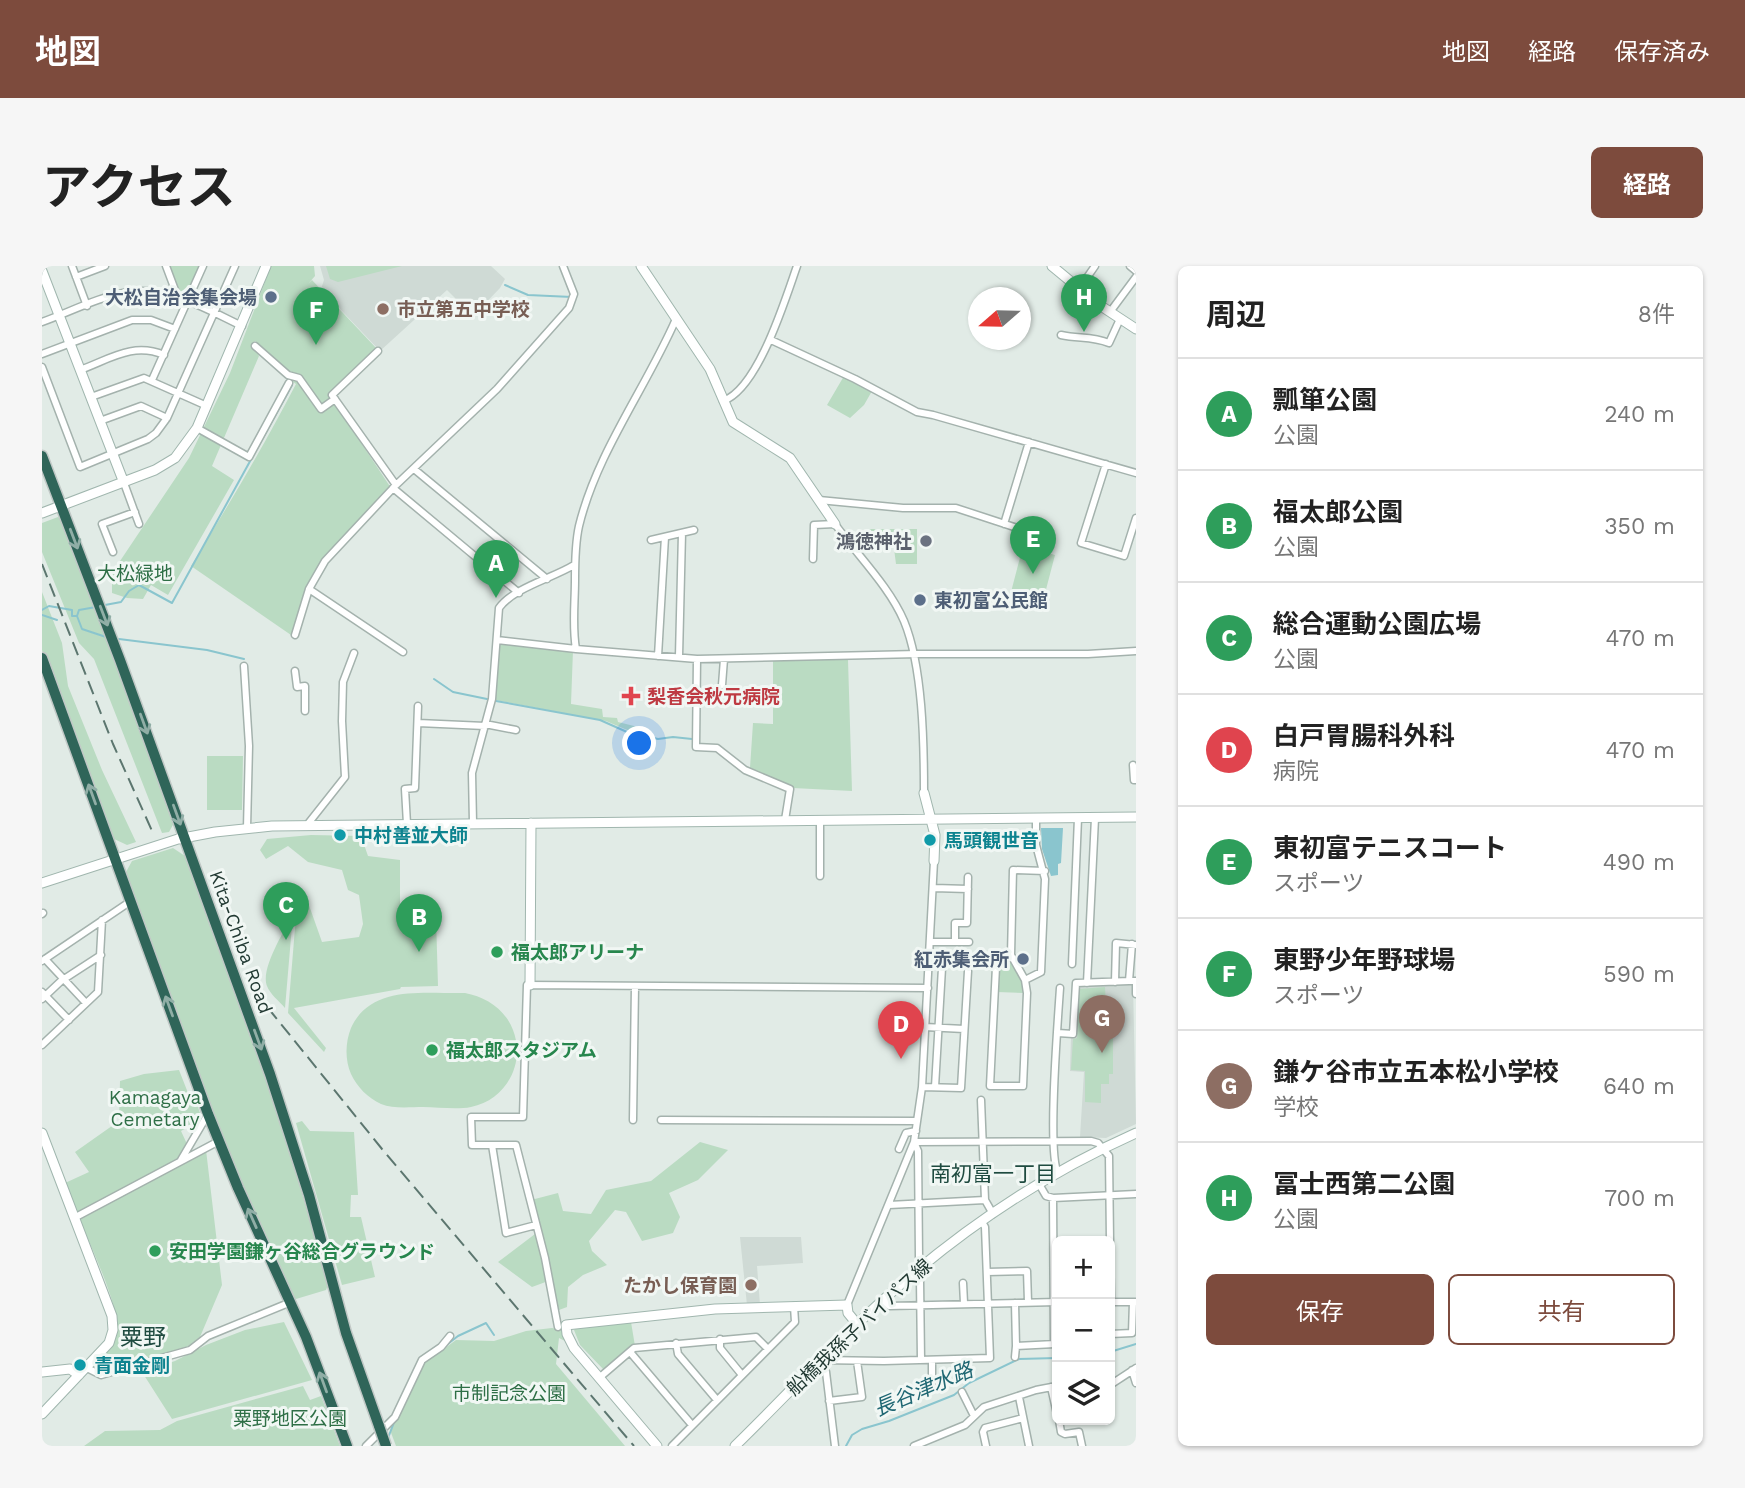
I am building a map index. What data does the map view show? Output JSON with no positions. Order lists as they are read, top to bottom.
{
  "streets": {
    "highway": ["Kita-Chiba Road"],
    "street": ["船橋我孫子バイパス線"]
  },
  "districts": ["南初富一丁目", "粟野"],
  "water": ["長谷津水路"],
  "parks": [
    "大松緑地",
    "Kamagaya Cemetary",
    "市制記念公園",
    "粟野地区公園"
  ],
  "places": {
    "other": [
      "大松自治会集会場",
      "市立第五中学校",
      "鴻徳神社",
      "東初富公民館",
      "中村善並大師",
      "馬頭観世音",
      "福太郎アリーナ",
      "紅赤集会所",
      "福太郎スタジアム",
      "安田学園鎌ヶ谷総合グラウンド",
      "たかし保育園",
      "青面金剛"
    ],
    "health": ["梨香会秋元病院"]
  },
  "north": "left",
  "page": {
    "header": "地図",
    "nav": ["地図", "経路", "保存済み"],
    "title": "アクセス",
    "buttons": [
      "経路",
      ["保存", "共有"]
    ],
    "heading": ["周辺", "8件"],
    "pins": [
      "H",
      "F",
      "E",
      "A",
      "C",
      "B",
      "G",
      "D"
    ],
    "list": [
      {
        "mark": "A",
        "name": "瓢箪公園",
        "note": "公園",
        "value": "240 m"
      },
      {
        "mark": "B",
        "name": "福太郎公園",
        "note": "公園",
        "value": "350 m"
      },
      {
        "mark": "C",
        "name": "総合運動公園広場",
        "note": "公園",
        "value": "470 m"
      },
      {
        "mark": "D",
        "name": "白戸胃腸科外科",
        "note": "病院",
        "value": "470 m"
      },
      {
        "mark": "E",
        "name": "東初富テニスコート",
        "note": "スポーツ",
        "value": "490 m"
      },
      {
        "mark": "F",
        "name": "東野少年野球場",
        "note": "スポーツ",
        "value": "590 m"
      },
      {
        "mark": "G",
        "name": "鎌ケ谷市立五本松小学校",
        "note": "学校",
        "value": "640 m"
      },
      {
        "mark": "H",
        "name": "冨士西第二公園",
        "note": "公園",
        "value": "700 m"
      }
    ],
    "map_buttons": ["+", "−"]
  }
}
